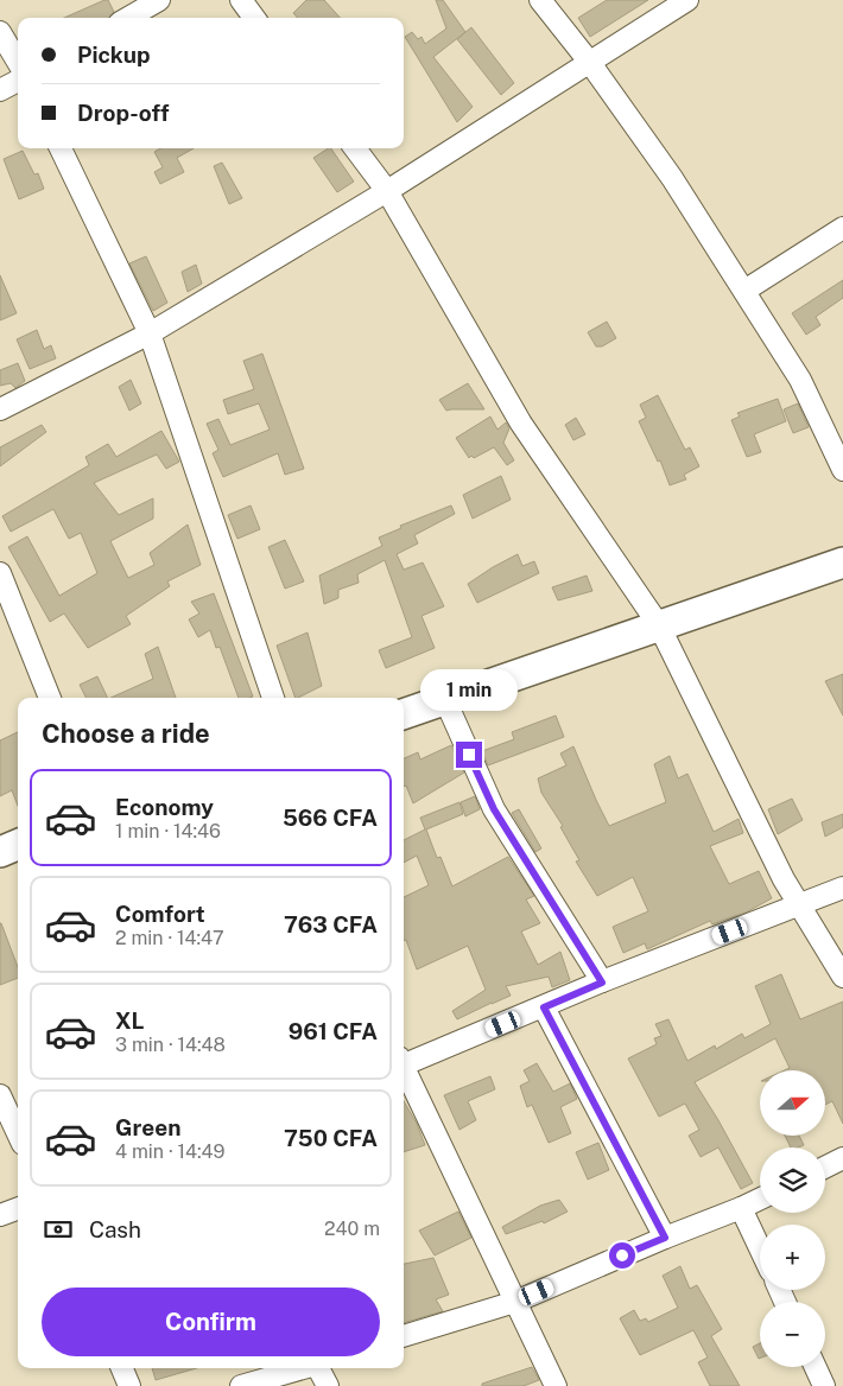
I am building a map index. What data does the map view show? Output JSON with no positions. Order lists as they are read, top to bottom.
{
  "north": "right",
  "page": {
    "banner": ["Pickup", "Drop-off"],
    "bubble": "1 min",
    "heading": "Choose a ride",
    "list": [
      {
        "name": "Economy",
        "note": "1 min · 14:46",
        "value": "566 CFA"
      },
      {
        "name": "Comfort",
        "note": "2 min · 14:47",
        "value": "763 CFA"
      },
      {
        "name": "XL",
        "note": "3 min · 14:48",
        "value": "961 CFA"
      },
      {
        "name": "Green",
        "note": "4 min · 14:49",
        "value": "750 CFA"
      }
    ],
    "map_buttons": ["+", "−"],
    "pay": ["Cash", "240 m"],
    "buttons": "Confirm"
  }
}
